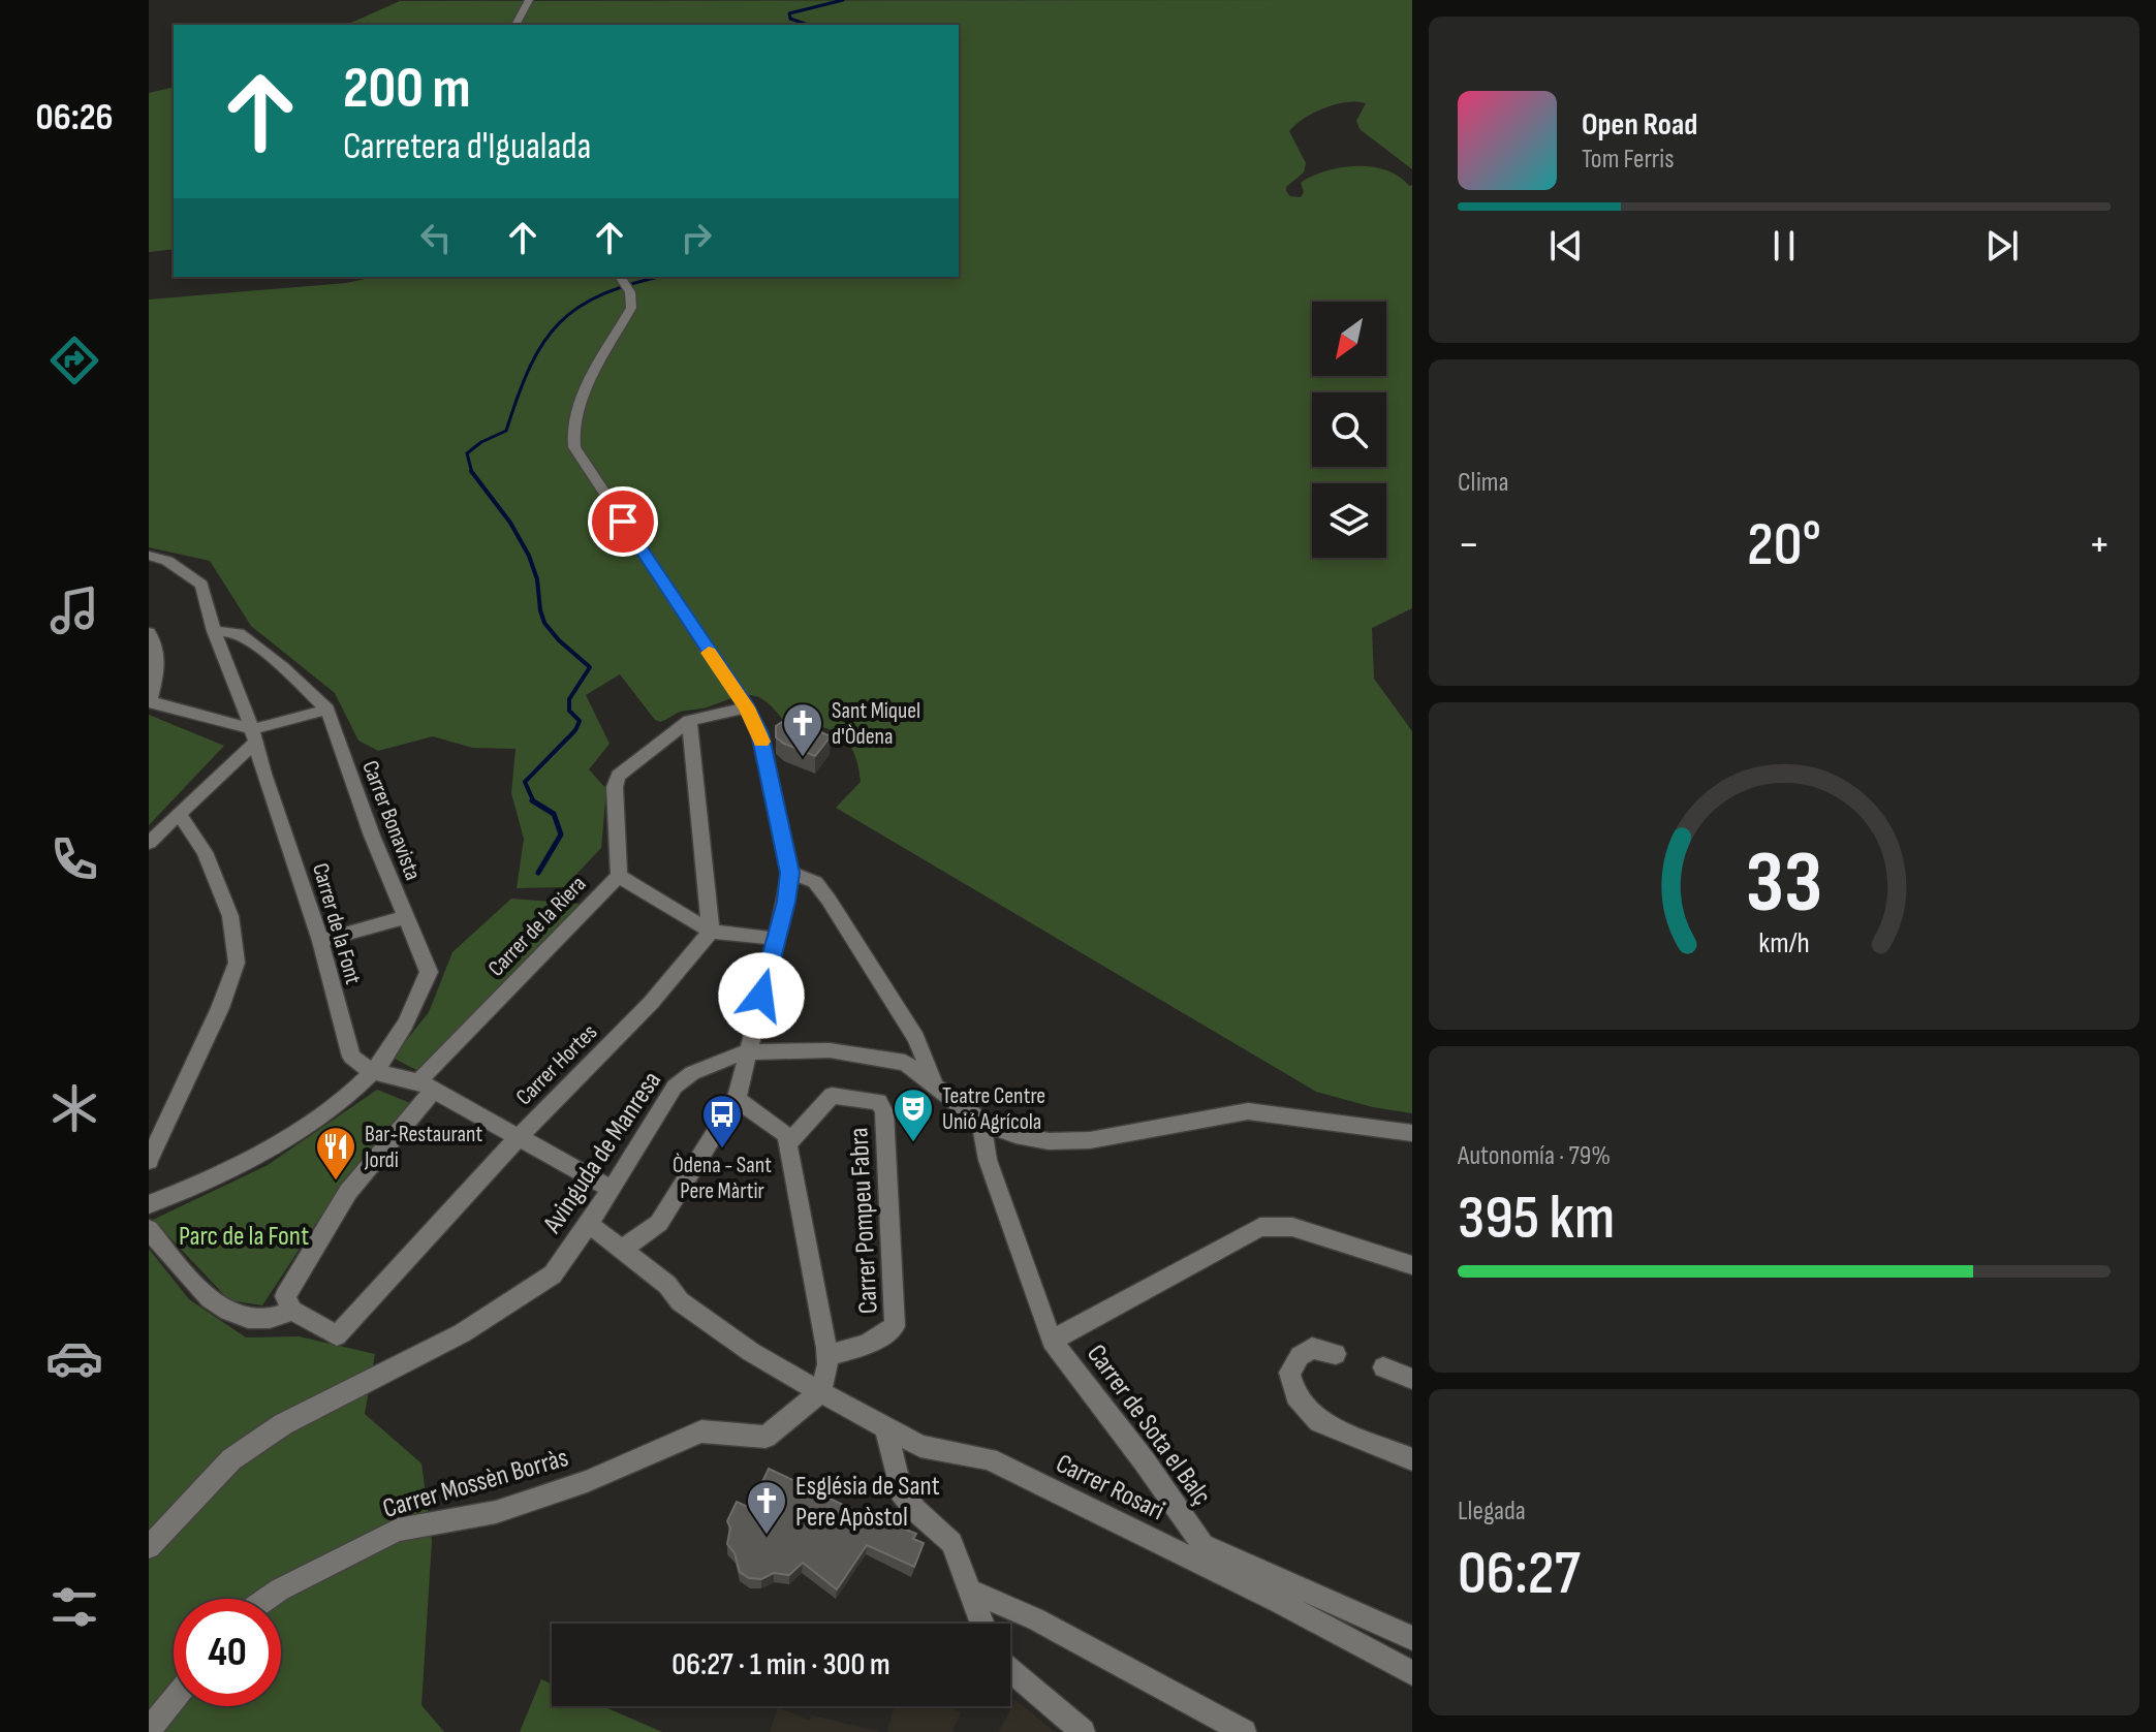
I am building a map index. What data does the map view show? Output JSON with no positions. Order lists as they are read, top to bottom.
{
  "streets": {
    "street": [
      "Carrer Bonavista",
      "Carrer de la Font",
      "Carrer de la Riera",
      "Carrer Hortes",
      "Avinguda de Manresa",
      "Carrer Pompeu Fabra",
      "Carrer de Sota el Balç",
      "Carrer Mossèn Borràs",
      "Carrer Rosari"
    ]
  },
  "crossings": [
    ["Carrer Bonavista", "Carrer de la Font"],
    ["Carrer de la Riera", "Carrer Hortes"],
    ["Avinguda de Manresa", "Carrer de Sota el Balç"],
    ["Avinguda de Manresa", "Carrer Rosari"],
    ["Carrer Mossèn Borràs", "Carrer Rosari"]
  ],
  "parks": ["Parc de la Font"],
  "places": {
    "church": ["Sant Miquel d'Òdena", "Església de Sant Pere Apòstol"],
    "theatre": ["Teatre Centre Unió Agrícola"],
    "bus stop": ["Òdena - Sant Pere Màrtir"],
    "restaurant": ["Bar-Restaurant Jordi"]
  },
  "north": "bottom left",
  "page": {
    "tabs": "06:26",
    "turn": ["200 m", "Carretera d'Igualada"],
    "song": ["Open Road", "Tom Ferris"],
    "tile": [
      "Clima",
      ["Autonomía · 79%", "395 km"],
      ["Llegada", "06:27"]
    ],
    "heat": ["−", "20°", "+"],
    "limit": "40",
    "trip": "06:27 · 1 min · 300 m",
    "gauge": ["33", "km/h"]
  }
}
